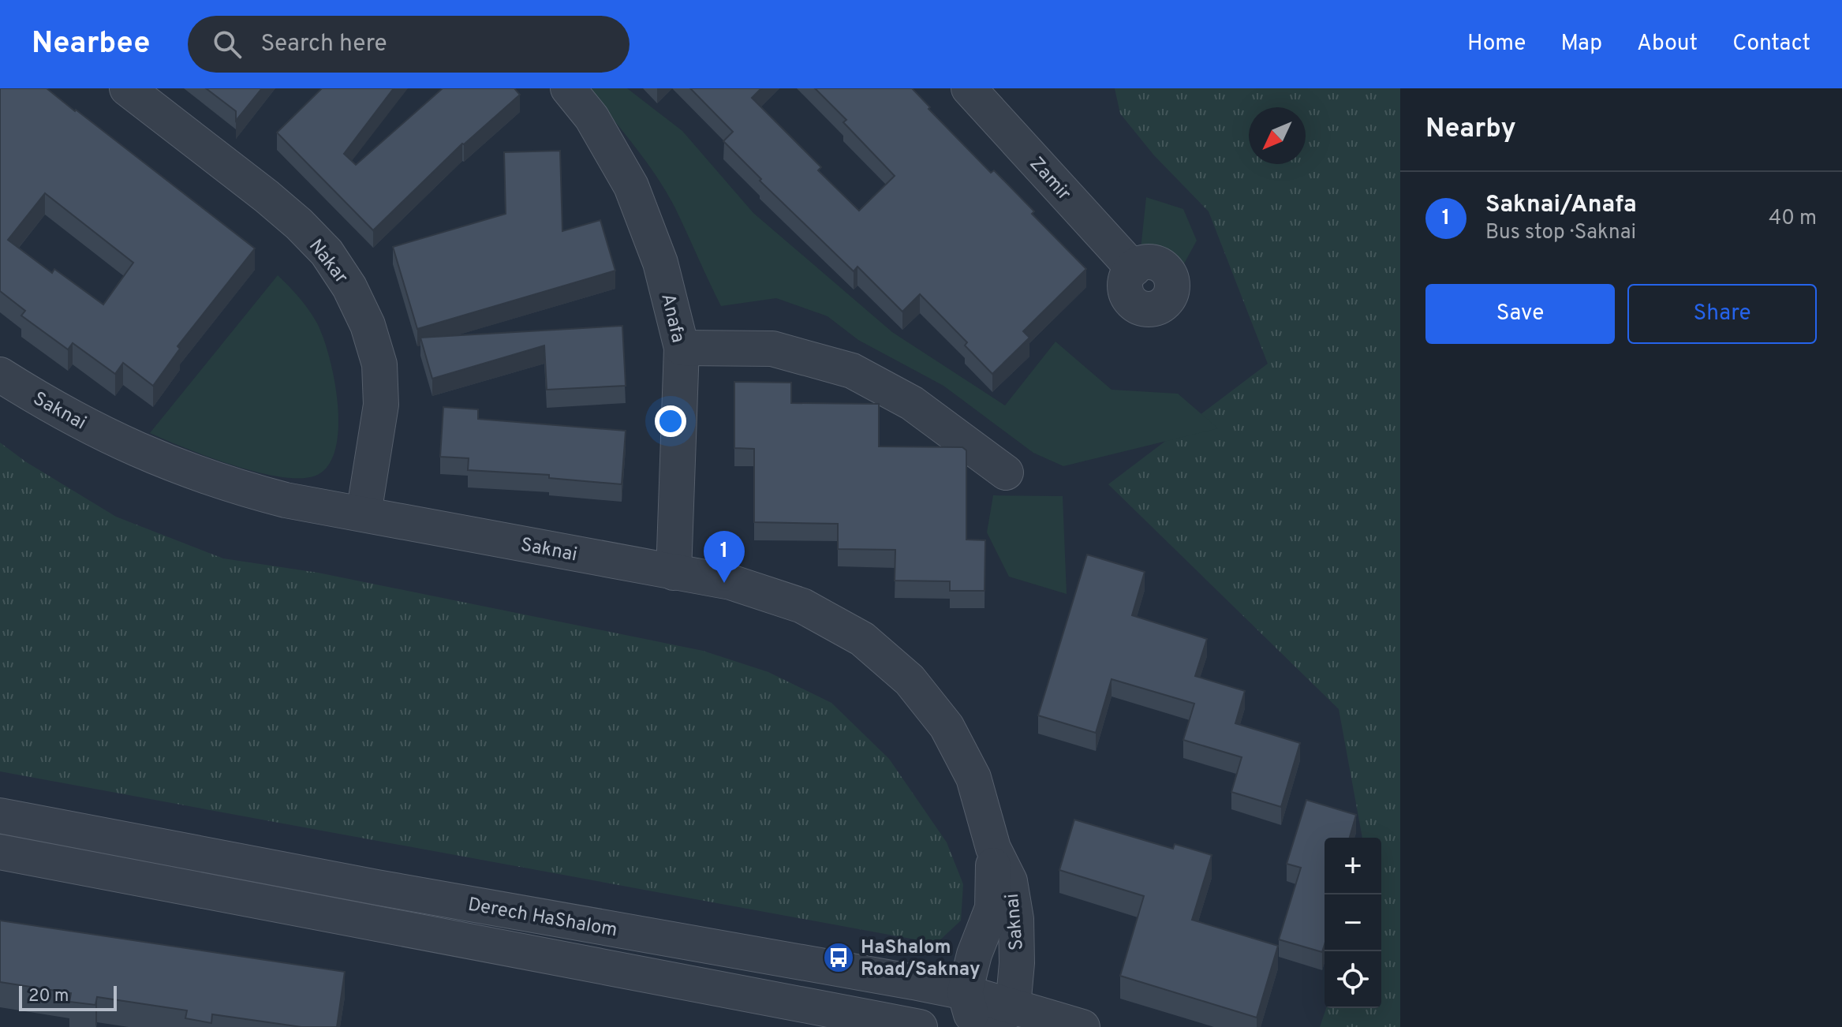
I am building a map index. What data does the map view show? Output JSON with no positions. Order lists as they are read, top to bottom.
{
  "streets": {
    "street": [
      "Zamir",
      "Nakar",
      "Anafa",
      "Saknai",
      "Derech HaShalom"
    ]
  },
  "crossings": [
    ["Nakar", "Saknai"],
    ["Anafa", "Saknai"],
    ["Saknai", "Derech HaShalom"]
  ],
  "places": {
    "bus stop": ["HaShalom Road/Saknay"]
  },
  "scale_bar": "20 m",
  "north": "bottom left",
  "page": {
    "header": "Nearbee",
    "search": "Search here",
    "nav": [
      "Home",
      "Map",
      "About",
      "Contact"
    ],
    "heading": "Nearby",
    "list": [
      {
        "mark": "1",
        "name": "Saknai/Anafa",
        "note": "Bus stop · Saknai",
        "value": "40 m"
      }
    ],
    "buttons": ["Save", "Share"],
    "pins": "1",
    "map_buttons": ["+", "−"],
    "scale": "20 m"
  }
}
